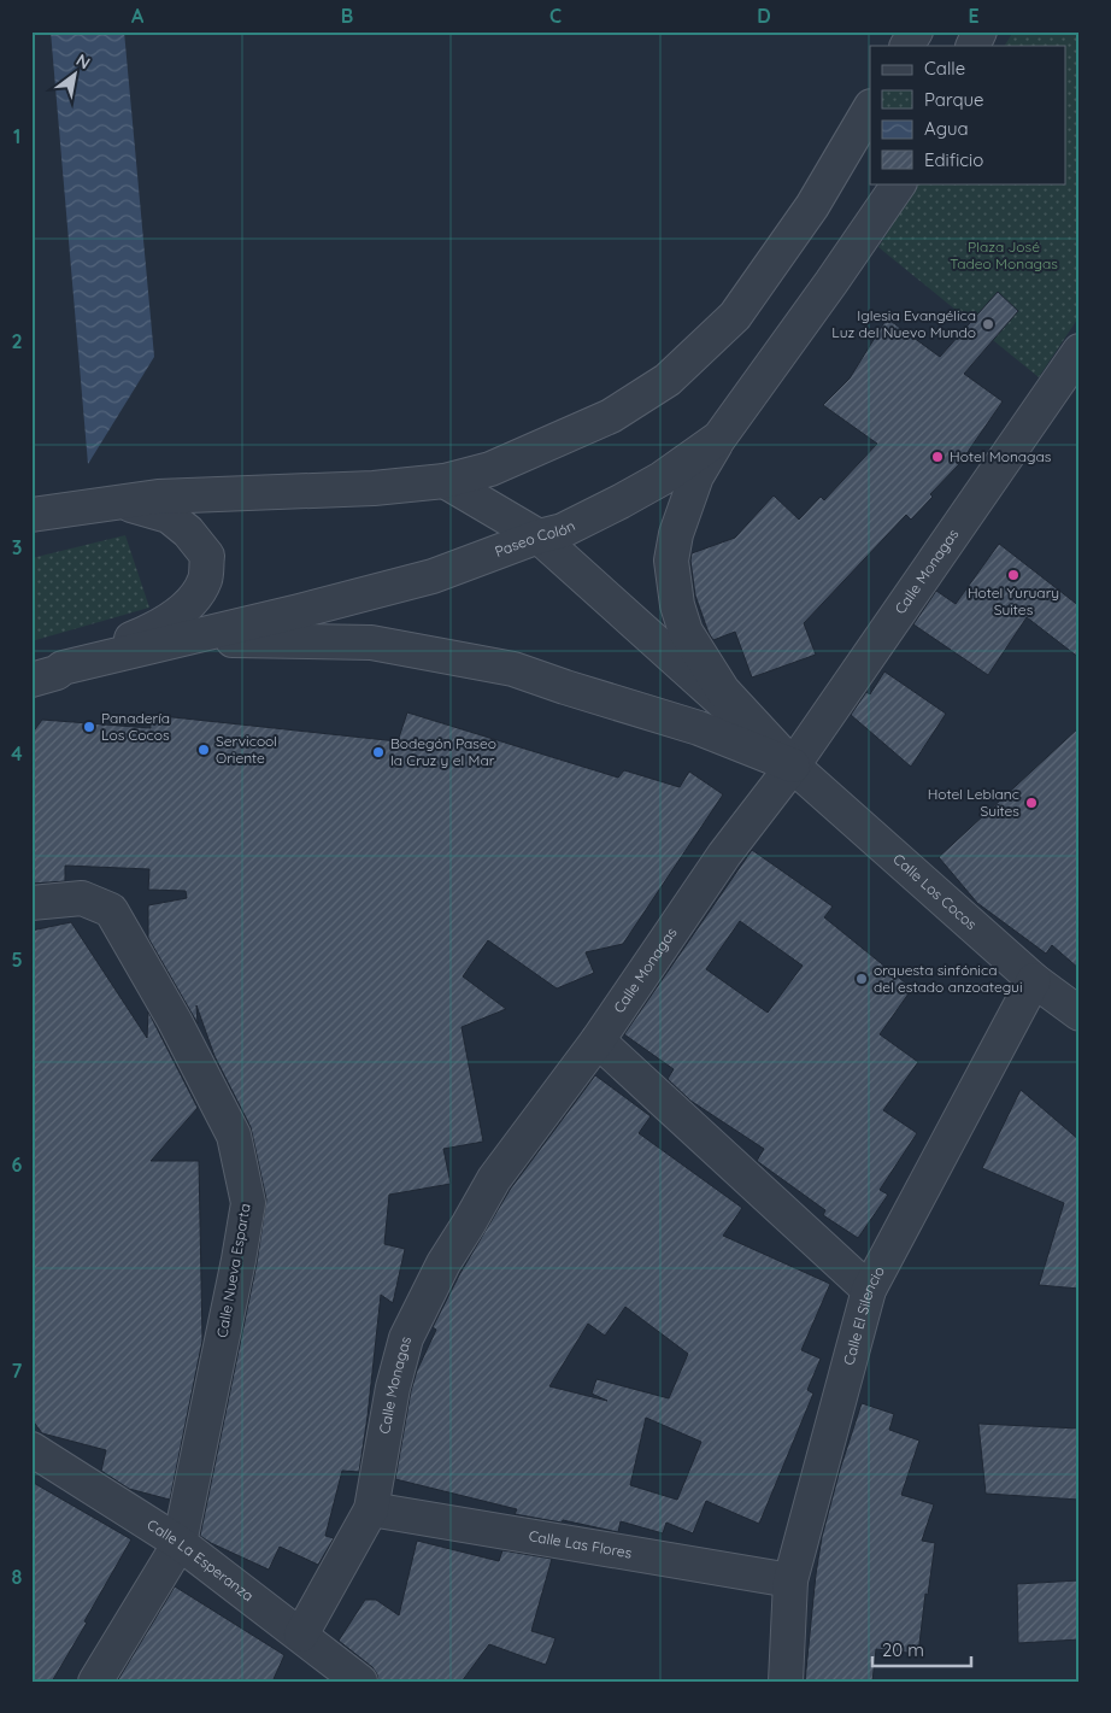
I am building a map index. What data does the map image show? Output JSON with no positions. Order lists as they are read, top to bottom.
{
  "streets": {
    "street": [
      "Paseo Colón",
      "Calle Monagas",
      "Calle Los Cocos",
      "Calle Nueva Esparta",
      "Calle El Silencio",
      "Calle Las Flores",
      "Calle La Esperanza"
    ]
  },
  "crossings": [
    ["Calle Monagas", "Calle Los Cocos"],
    ["Calle Monagas", "Calle Las Flores"],
    ["Calle Monagas", "Calle La Esperanza"],
    ["Calle Los Cocos", "Calle El Silencio"],
    ["Calle Nueva Esparta", "Calle La Esperanza"],
    ["Calle El Silencio", "Calle Las Flores"]
  ],
  "parks": ["Plaza José Tadeo Monagas"],
  "places": [
    "Iglesia Evangélica Luz del Nuevo Mundo",
    "Hotel Monagas",
    "Hotel Yuruary Suites",
    "Panadería Los Cocos",
    "Servicool Oriente",
    "Bodegón Paseo la Cruz y el Mar",
    "Hotel Leblanc Suites",
    "orquesta sinfónica del estado anzoategui"
  ],
  "legend": [
    "Calle",
    "Parque",
    "Agua",
    "Edificio"
  ],
  "scale_bar": "20 m",
  "north": "top right",
  "grid": {
    "columns": [
      "A",
      "B",
      "C",
      "D",
      "E"
    ],
    "rows": [
      "1",
      "2",
      "3",
      "4",
      "5",
      "6",
      "7",
      "8"
    ]
  }
}
